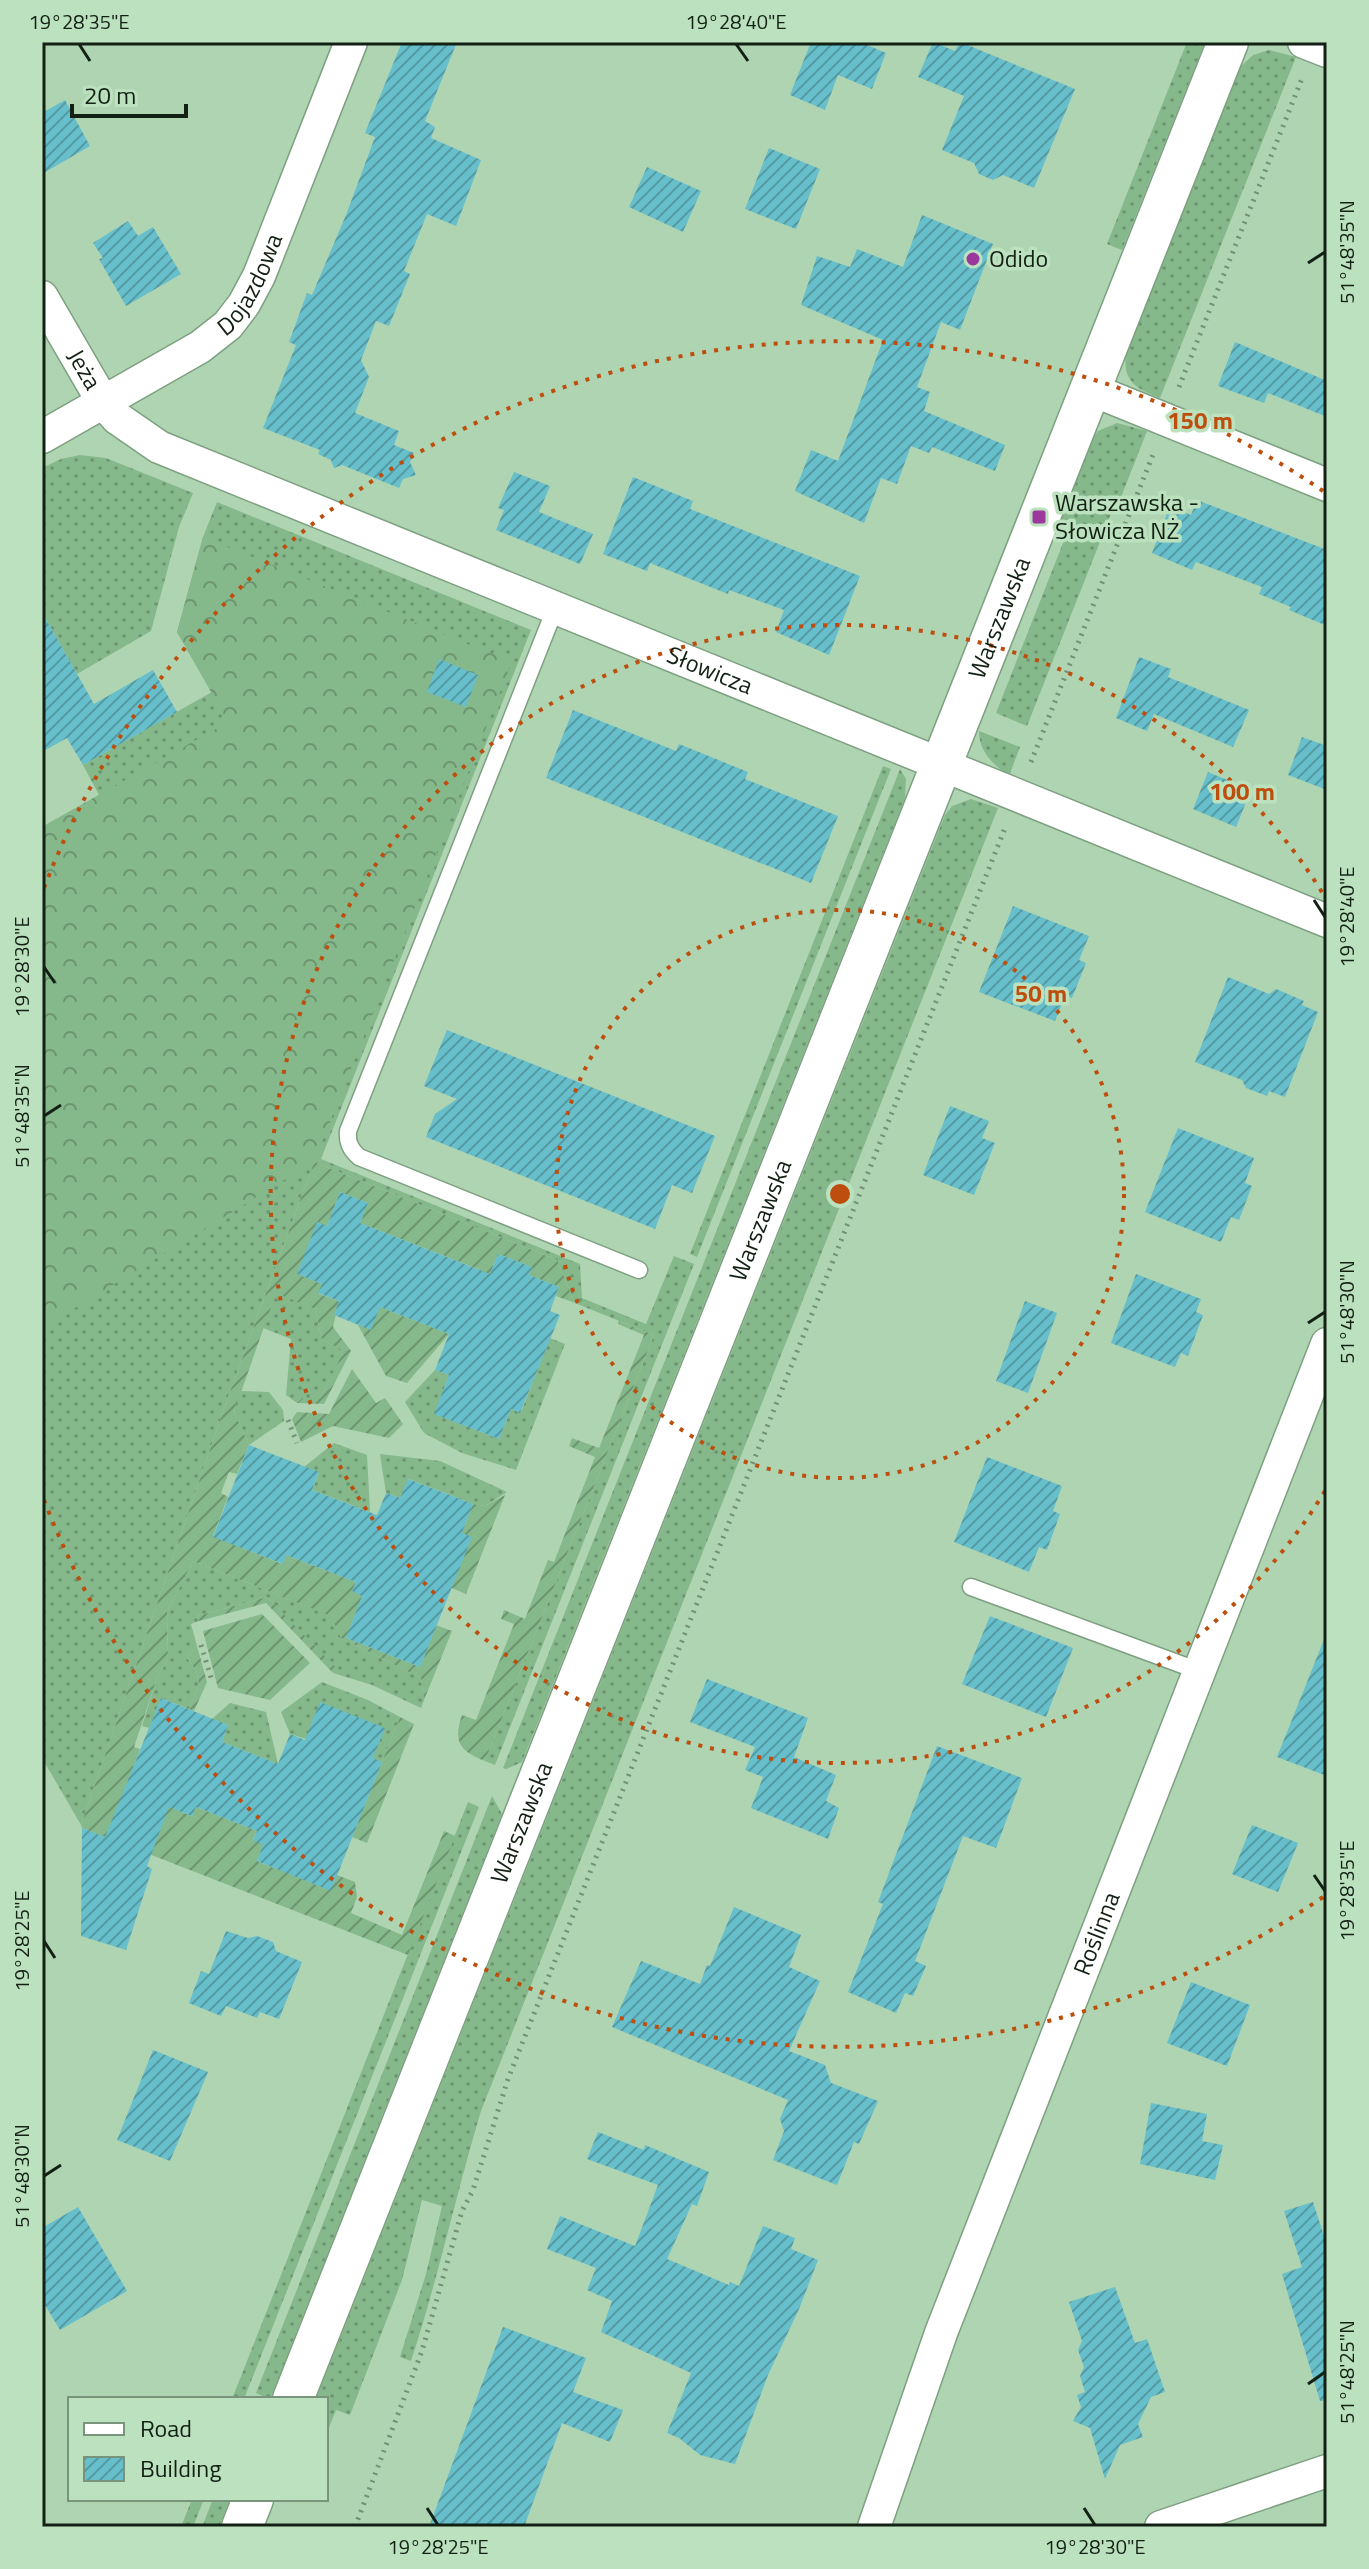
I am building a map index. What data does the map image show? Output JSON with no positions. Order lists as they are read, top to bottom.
{
  "streets": {
    "street": [
      "Dojazdowa",
      "Jeża",
      "Warszawska",
      "Słowicza",
      "Roślinna"
    ]
  },
  "crossings": [
    ["Dojazdowa", "Jeża"],
    ["Dojazdowa", "Słowicza"],
    ["Jeża", "Słowicza"],
    ["Warszawska", "Słowicza"]
  ],
  "places": {
    "other": ["Odido"],
    "transit": ["Warszawska - Słowicza NŻ"]
  },
  "legend": ["Road", "Building"],
  "scale_bar": "20 m",
  "coordinates": [
    "19°28'35\"E",
    "19°28'40\"E",
    "51°48'35\"N",
    "19°28'30\"E",
    "51°48'30\"N",
    "19°28'25\"E",
    "51°48'25\"N"
  ],
  "rings": ["150 m", "100 m", "50 m"]
}
